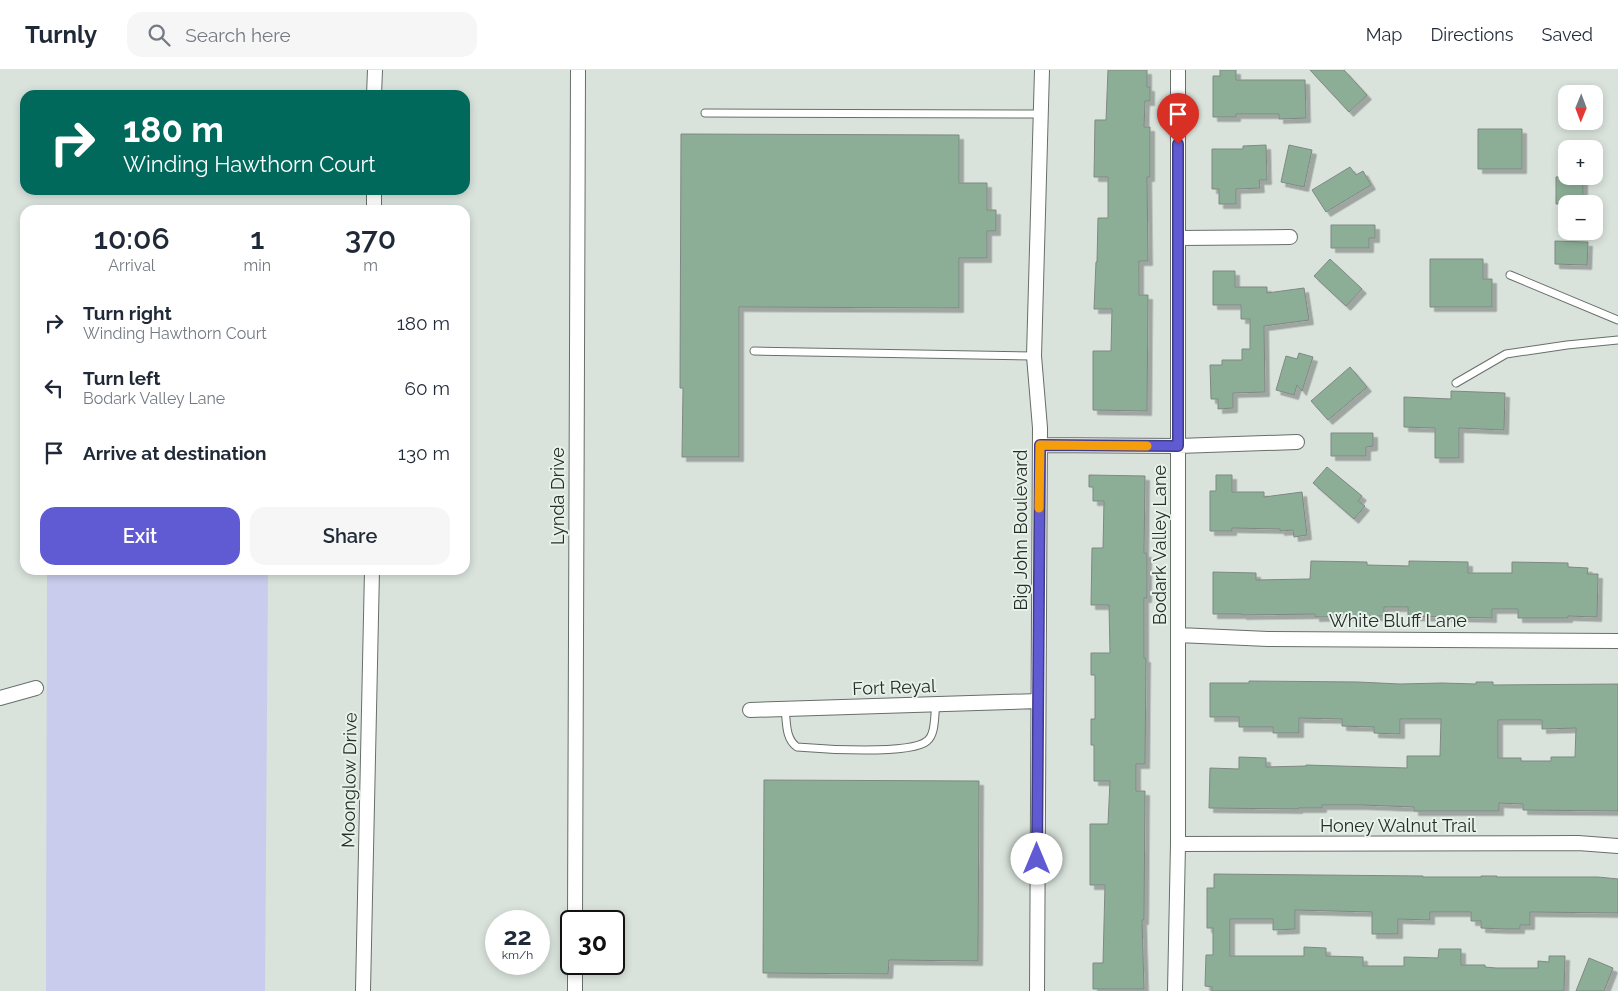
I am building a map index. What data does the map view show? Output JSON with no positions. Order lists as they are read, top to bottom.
{
  "streets": {
    "street": [
      "Lynda Drive",
      "Big John Boulevard",
      "Bodark Valley Lane",
      "White Bluff Lane",
      "Fort Reyal",
      "Moonglow Drive",
      "Honey Walnut Trail"
    ]
  },
  "crossings": [
    ["Big John Boulevard", "Fort Reyal"],
    ["Bodark Valley Lane", "White Bluff Lane"],
    ["Bodark Valley Lane", "Honey Walnut Trail"]
  ],
  "north": "bottom",
  "page": {
    "header": "Turnly",
    "search": "Search here",
    "nav": ["Map", "Directions", "Saved"],
    "map_buttons": ["+", "−"],
    "turn": ["180 m", "Winding Hawthorn Court"],
    "eta": [
      "10:06",
      "Arrival",
      "1",
      "min",
      "370",
      "m"
    ],
    "list": [
      {
        "name": "Turn right",
        "note": "Winding Hawthorn Court",
        "value": "180 m"
      },
      {
        "name": "Turn left",
        "note": "Bodark Valley Lane",
        "value": "60 m"
      },
      {
        "name": "Arrive at destination",
        "value": "130 m"
      }
    ],
    "buttons": ["Exit", "Share"],
    "speed": "22 km/h",
    "limit": "30"
  }
}
